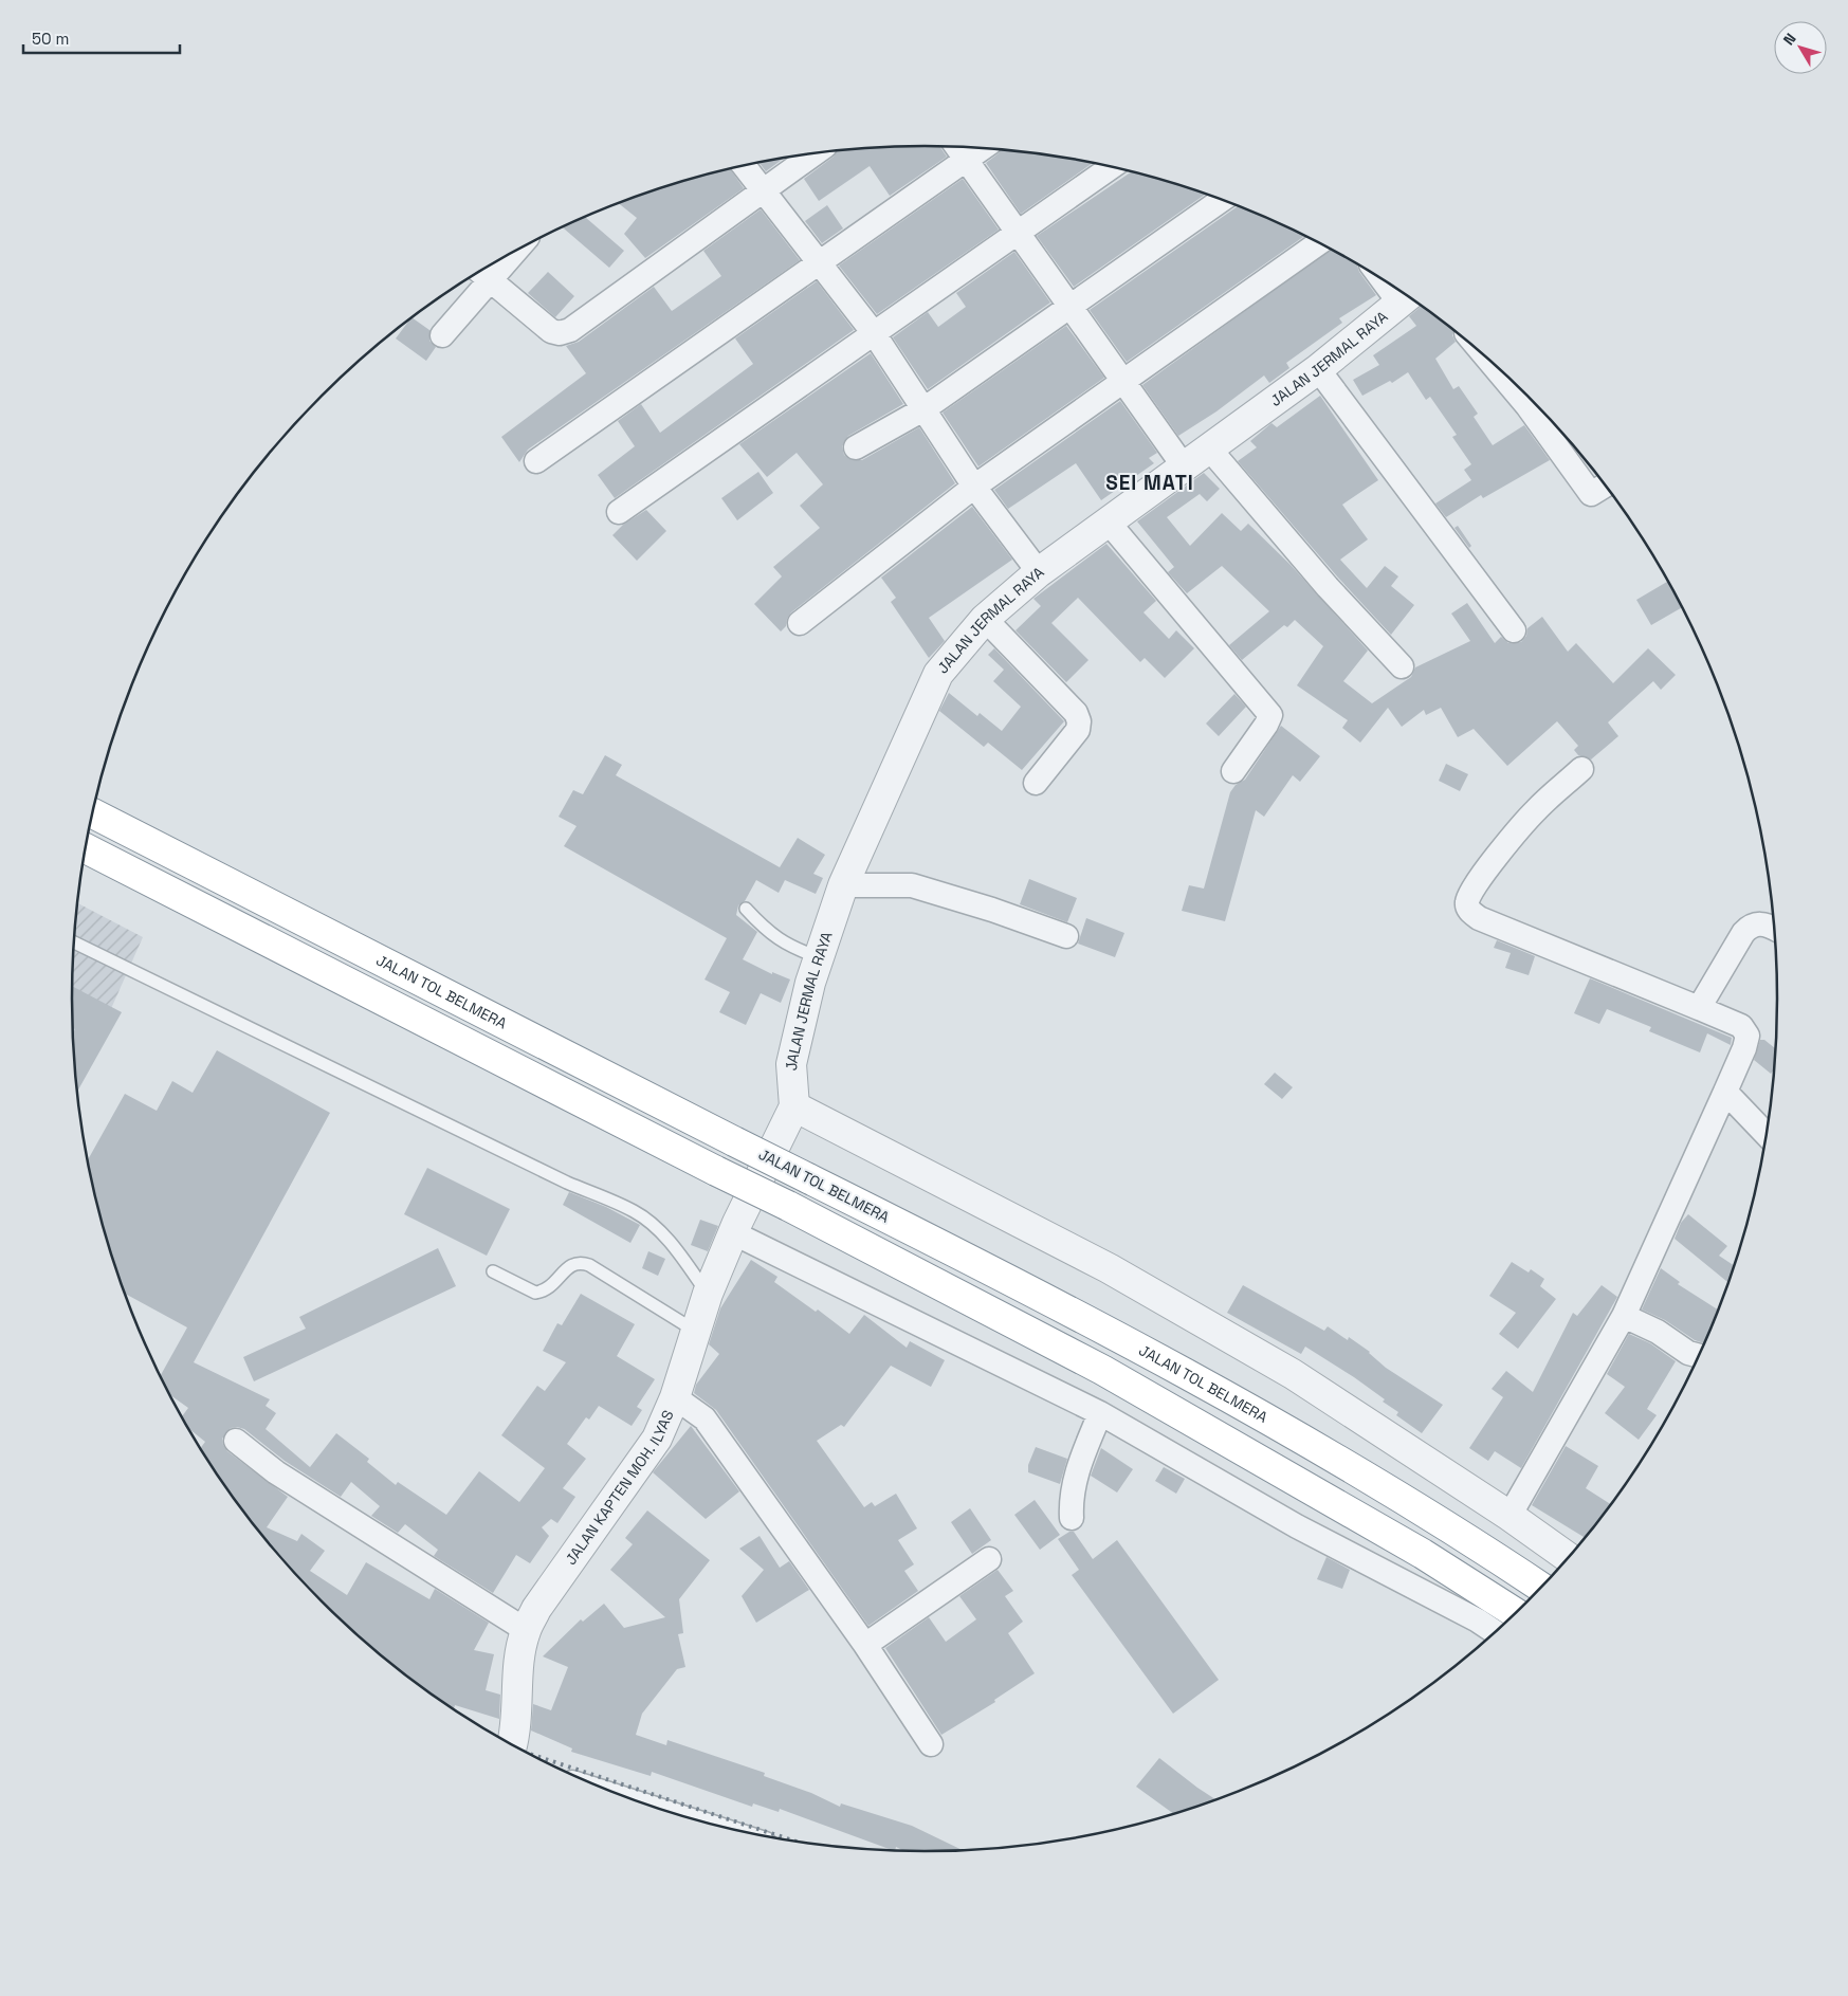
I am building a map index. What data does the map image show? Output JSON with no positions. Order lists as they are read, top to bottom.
{
  "streets": {
    "highway": ["JALAN TOL BELMERA"],
    "street": ["JALAN JERMAL RAYA", "JALAN KAPTEN MOH. ILYAS"]
  },
  "crossings": [
    ["JALAN JERMAL RAYA", "JALAN KAPTEN MOH. ILYAS"]
  ],
  "districts": ["SEI MATI"],
  "scale_bar": "50 m",
  "north": "top left"
}
